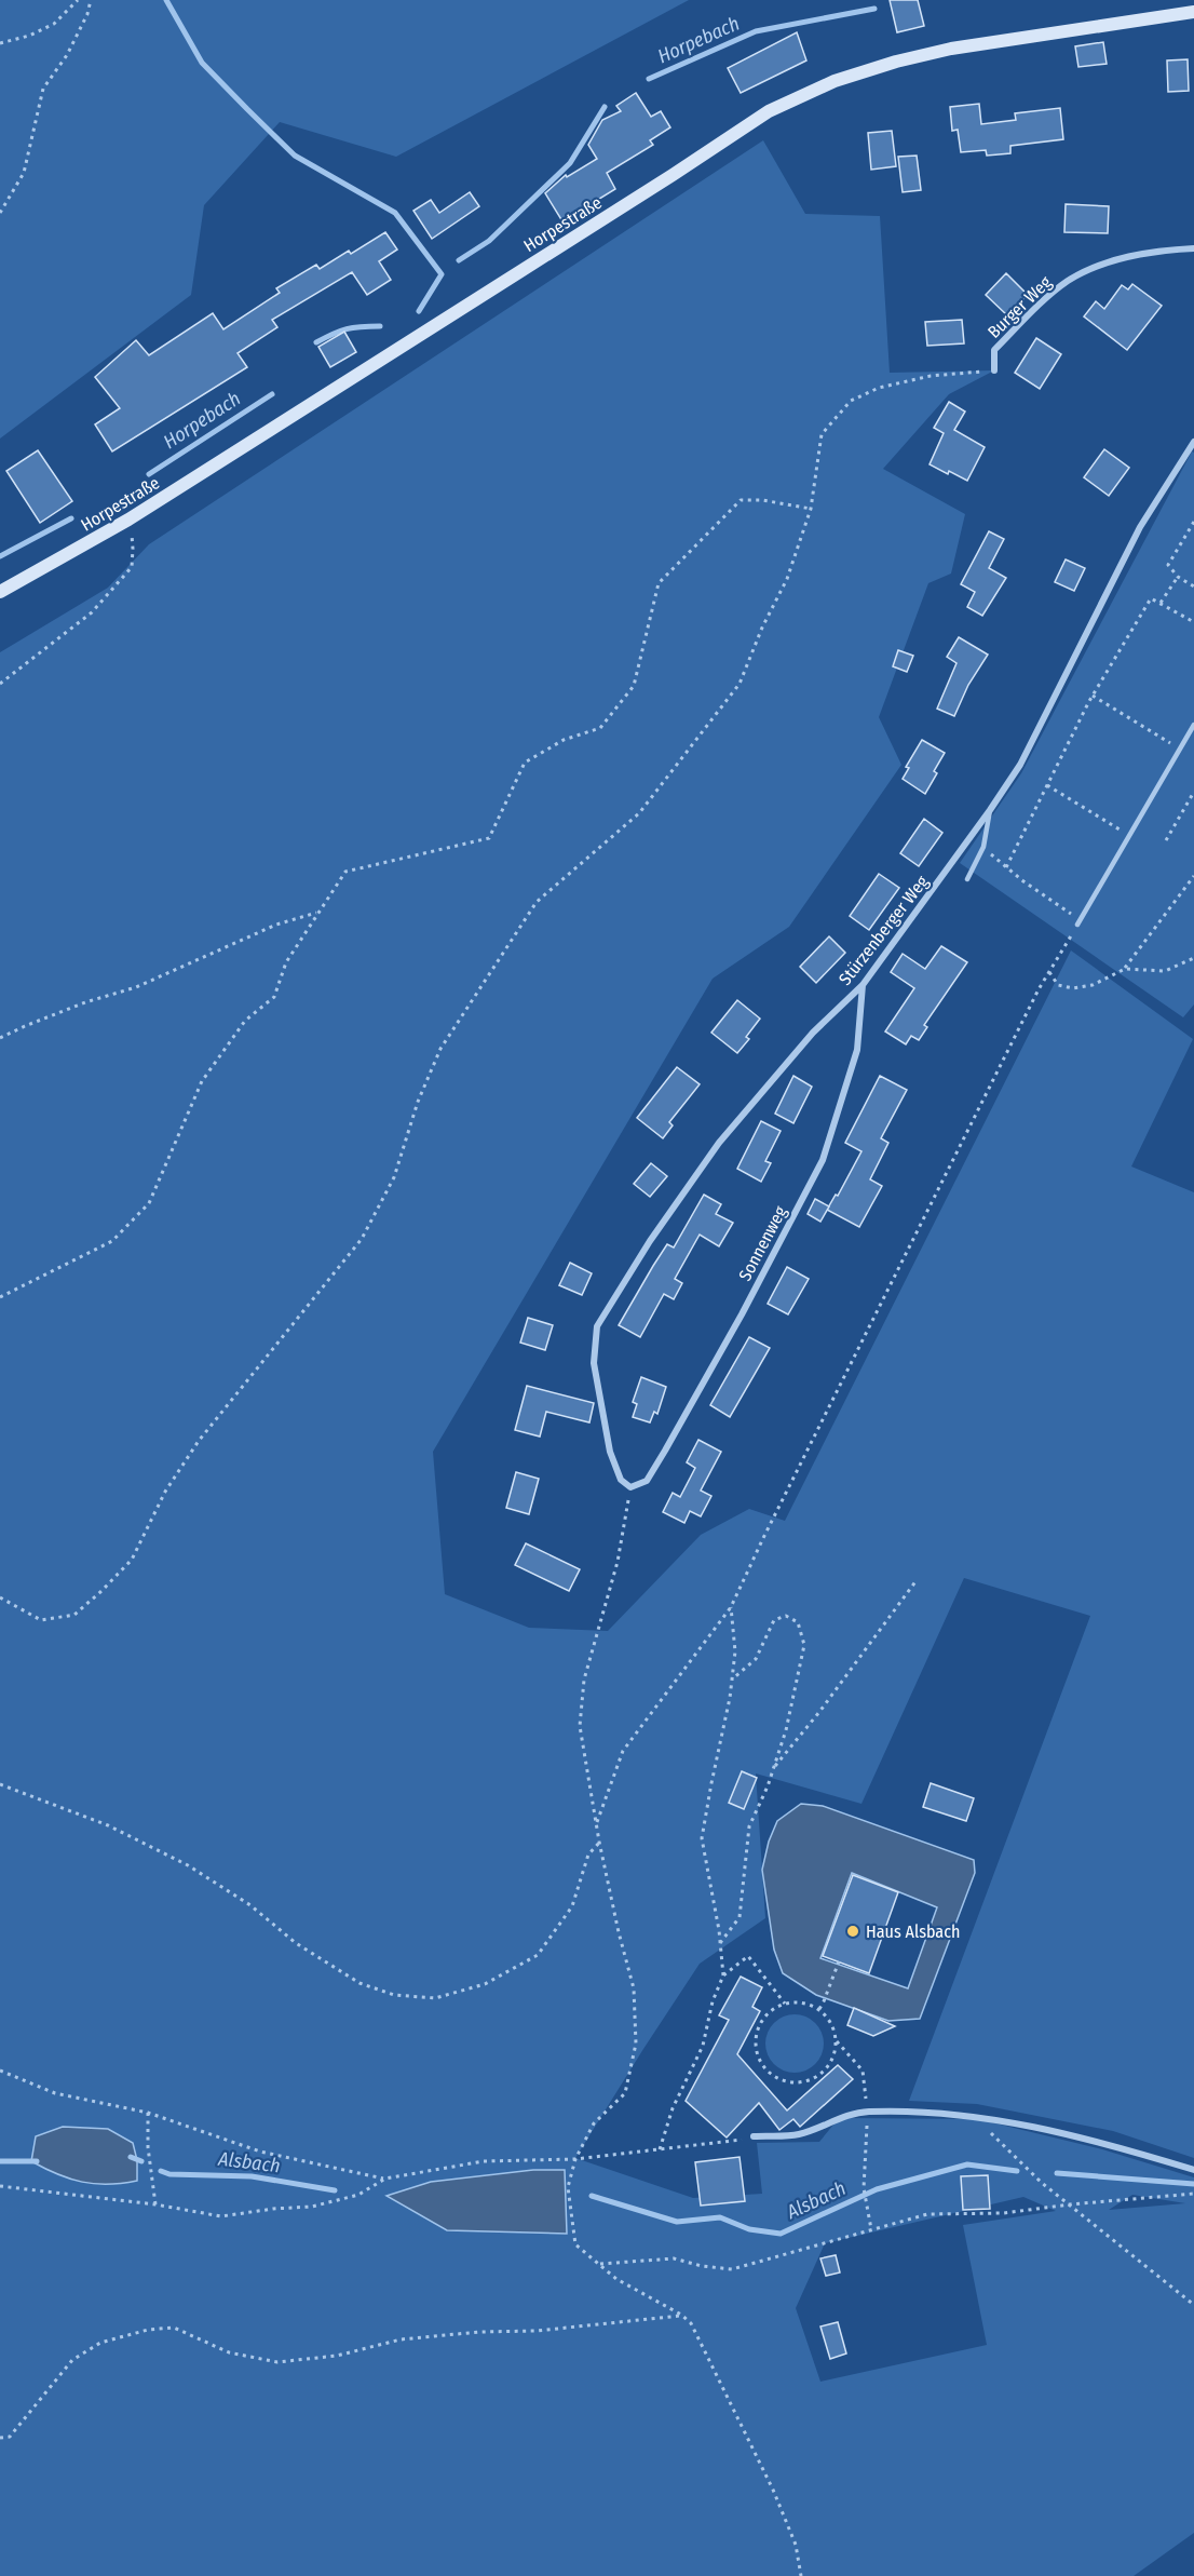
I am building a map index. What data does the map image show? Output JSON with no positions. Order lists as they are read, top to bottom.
{
  "streets": {
    "street": [
      "Horpestraße",
      "Burger Weg",
      "Stürzenberger Weg",
      "Sonnenweg"
    ]
  },
  "crossings": [
    ["Stürzenberger Weg", "Sonnenweg"]
  ],
  "water": ["Horpebach", "Alsbach"],
  "places": ["Haus Alsbach"]
}
